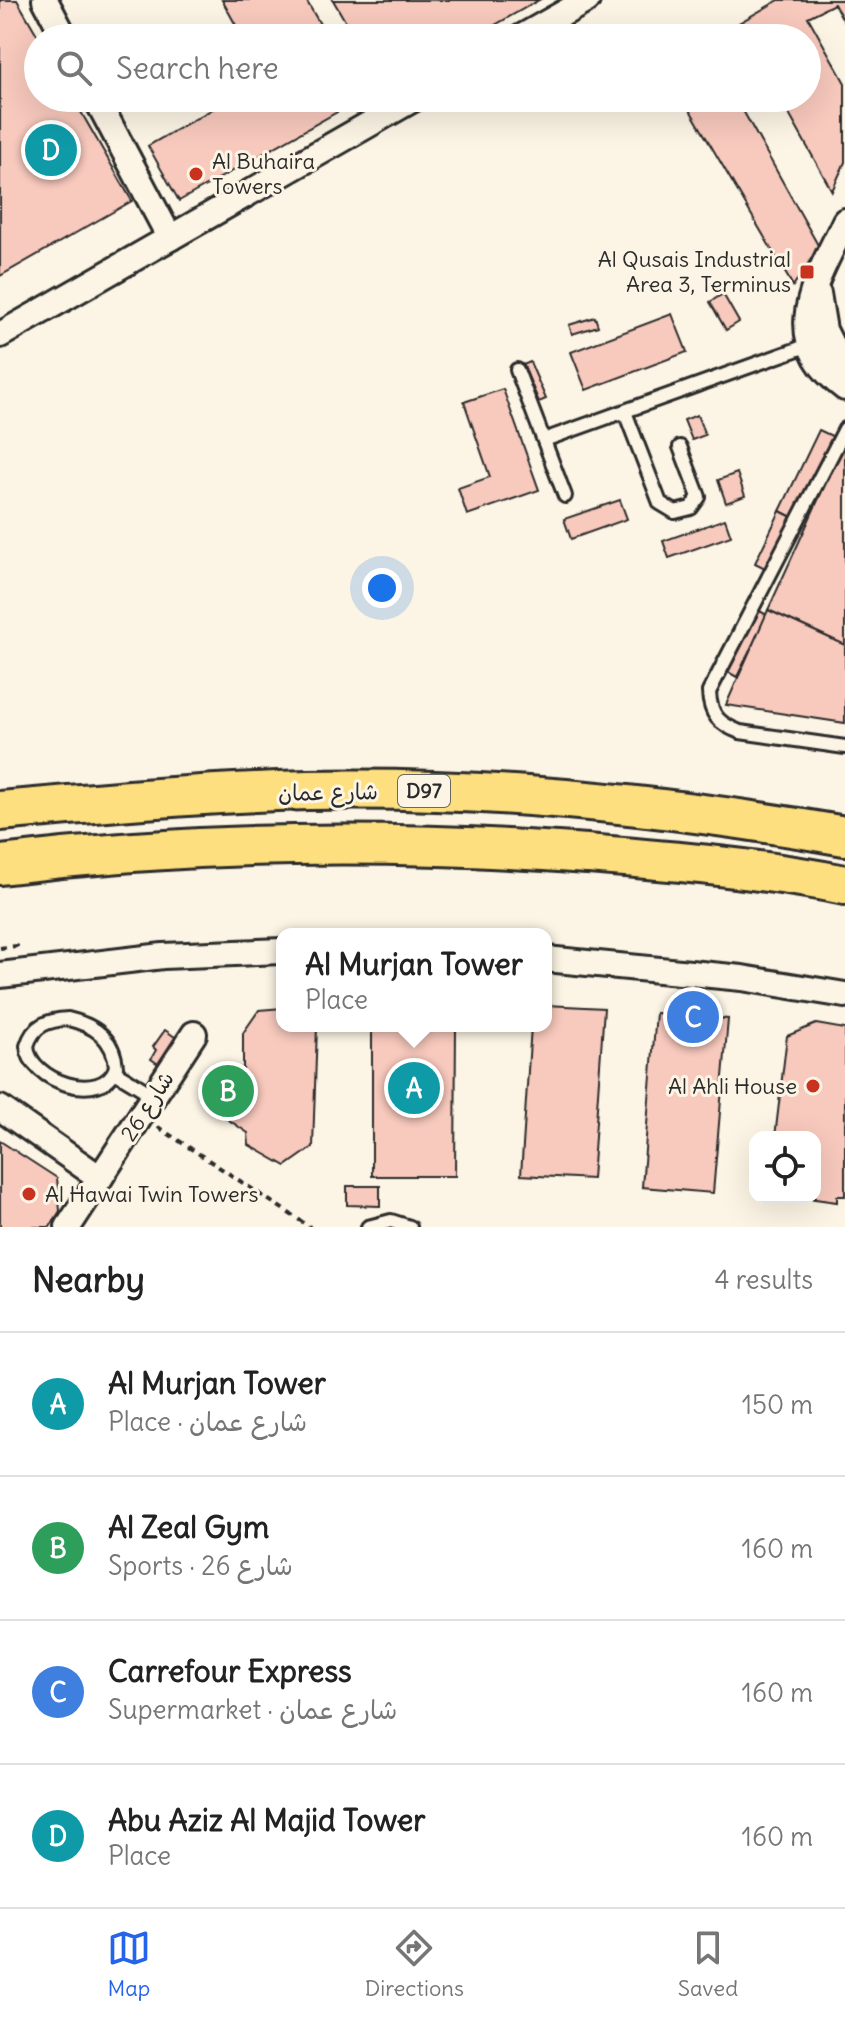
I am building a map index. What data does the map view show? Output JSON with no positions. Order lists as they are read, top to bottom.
{
  "streets": {
    "main road": ["D97", "شارع عمان"],
    "street": ["شارع 26"]
  },
  "places": {
    "other": ["Al Buhaira Towers", "Al Ahli House", "Al Hawai Twin Towers"],
    "transit": ["Al Qusais Industrial Area 3, Terminus"]
  },
  "page": {
    "search": "Search here",
    "pins": [
      "D",
      "C",
      "A",
      "B"
    ],
    "popup": ["Al Murjan Tower", "Place"],
    "heading": ["Nearby", "4 results"],
    "list": [
      {
        "mark": "A",
        "name": "Al Murjan Tower",
        "note": "Place · شارع عمان",
        "value": "150 m"
      },
      {
        "mark": "B",
        "name": "Al Zeal Gym",
        "note": "Sports · شارع 26",
        "value": "160 m"
      },
      {
        "mark": "C",
        "name": "Carrefour Express",
        "note": "Supermarket · شارع عمان",
        "value": "160 m"
      },
      {
        "mark": "D",
        "name": "Abu Aziz Al Majid Tower",
        "note": "Place",
        "value": "160 m"
      }
    ],
    "nav": ["Map", "Directions", "Saved"]
  }
}
